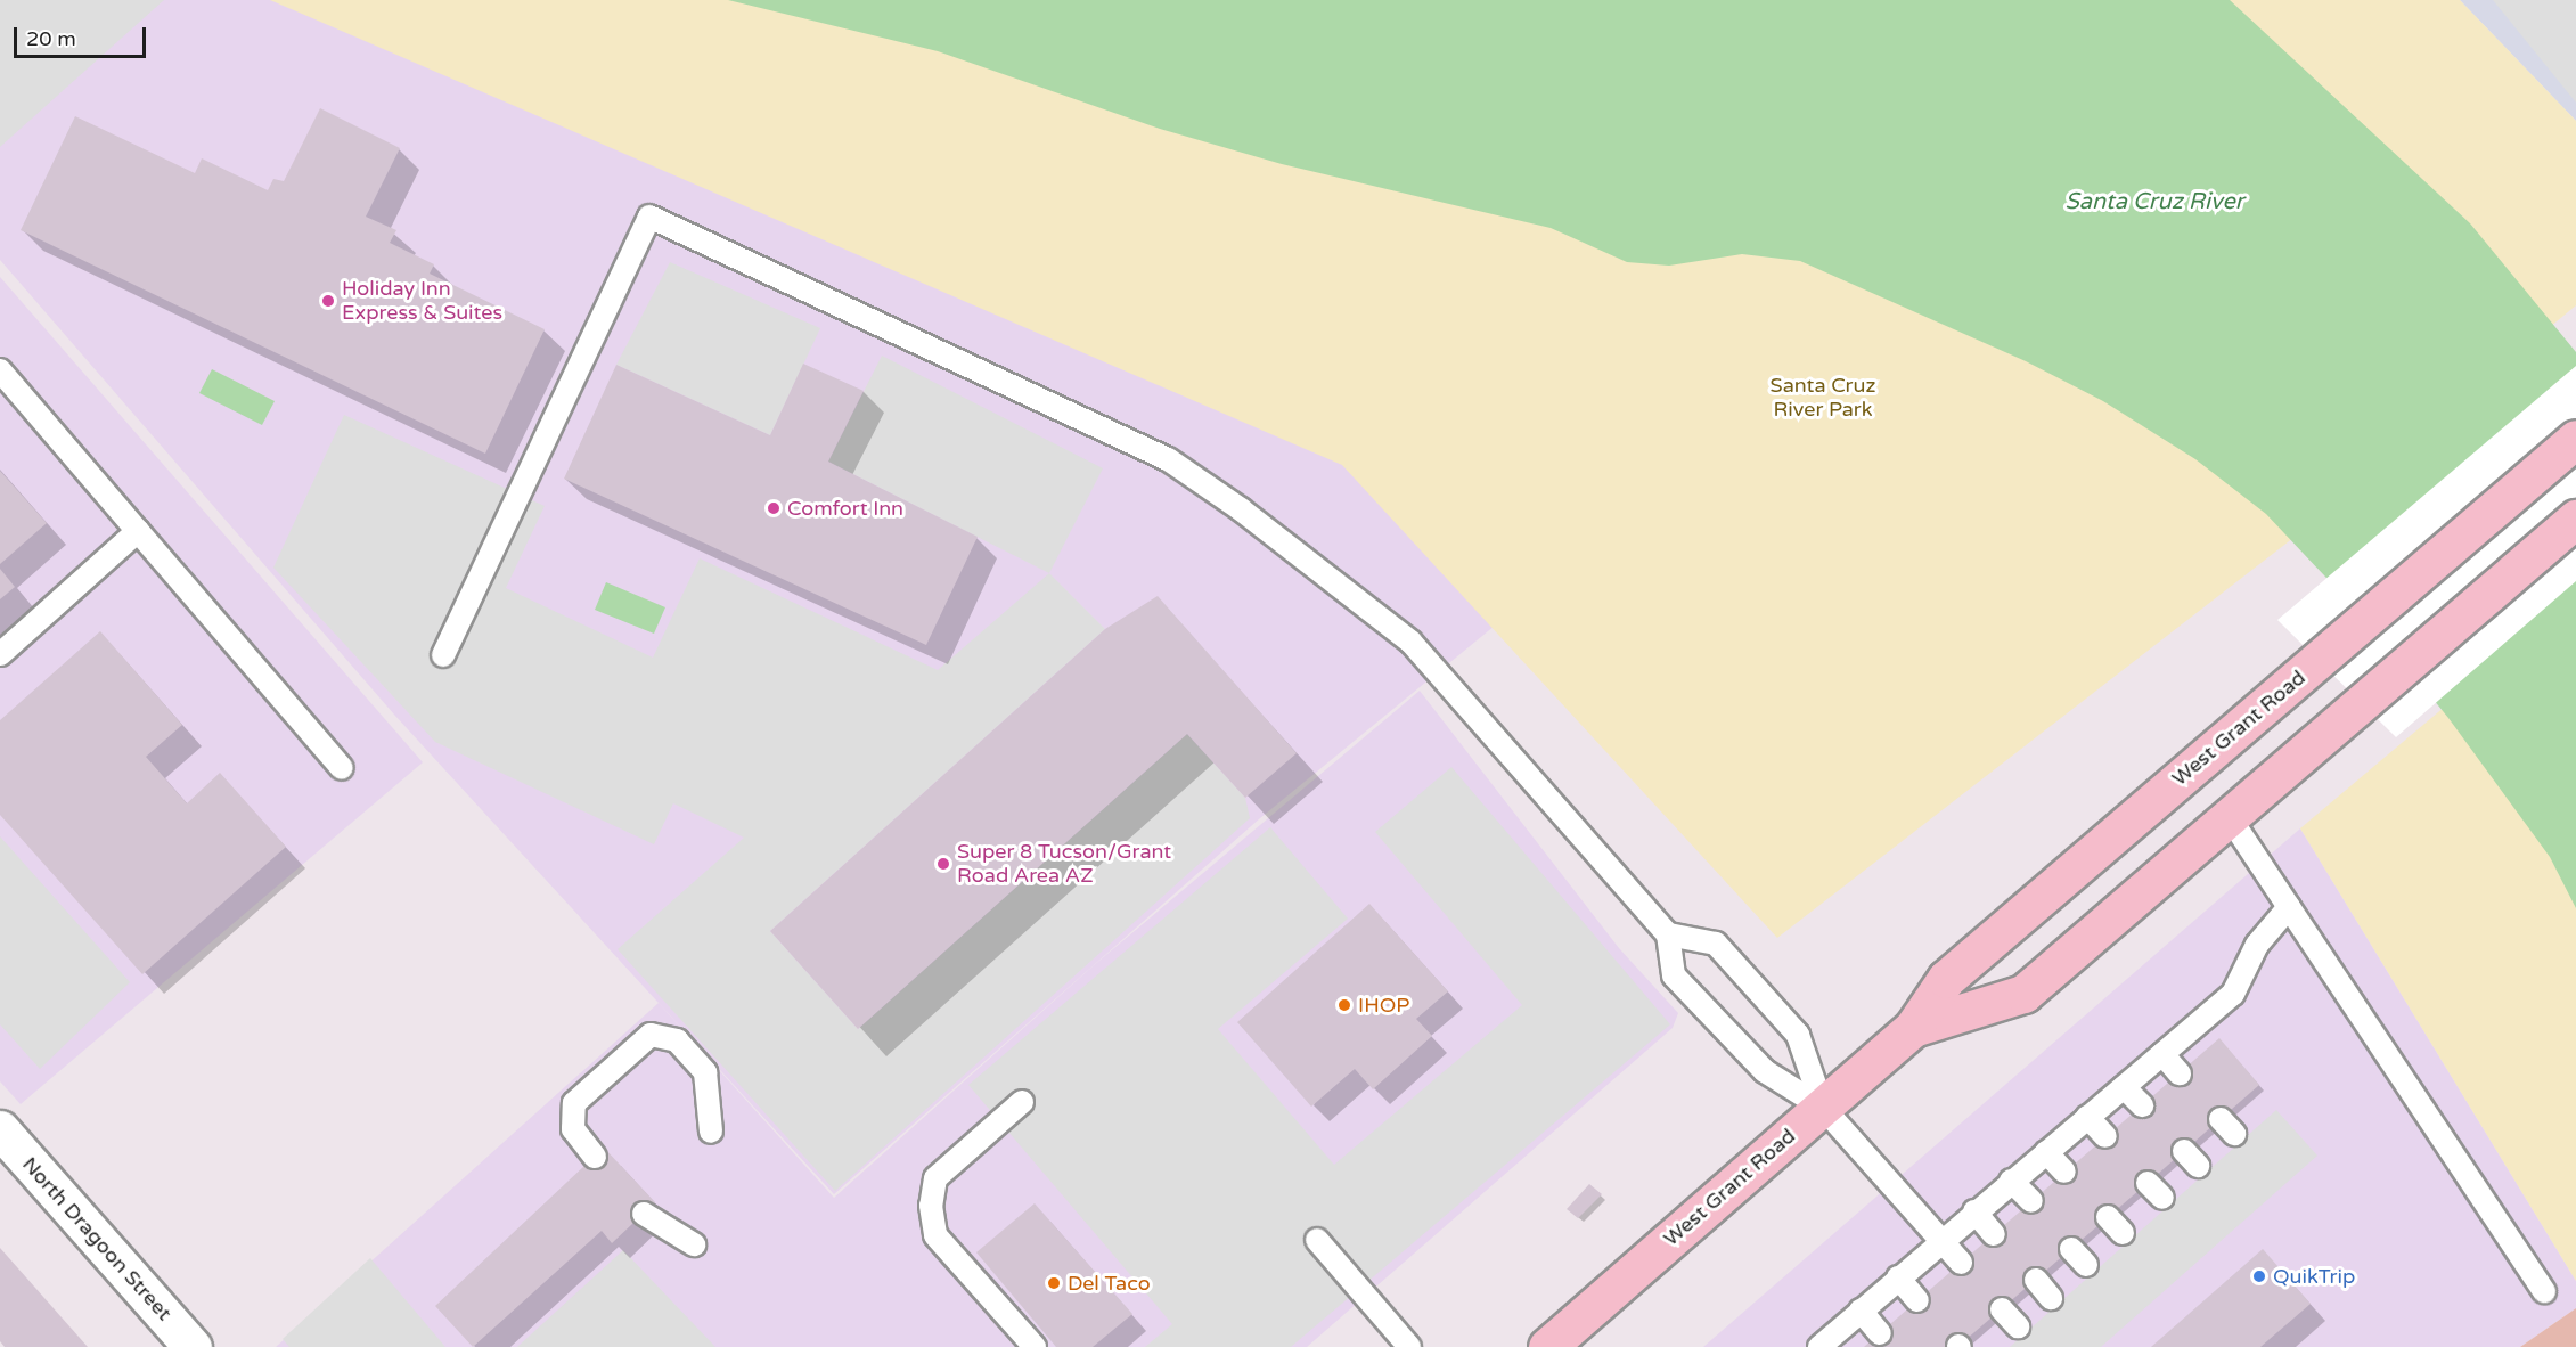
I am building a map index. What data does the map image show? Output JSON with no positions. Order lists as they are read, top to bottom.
{
  "streets": {
    "main road": ["West Grant Road"],
    "street": ["North Dragoon Street"]
  },
  "water": ["Santa Cruz River"],
  "parks": ["Santa Cruz River Park"],
  "places": [
    "Holiday Inn Express & Suites",
    "Comfort Inn",
    "Super 8 Tucson/Grant Road Area AZ",
    "IHOP",
    "QuikTrip",
    "Del Taco"
  ],
  "scale_bar": "20 m"
}
